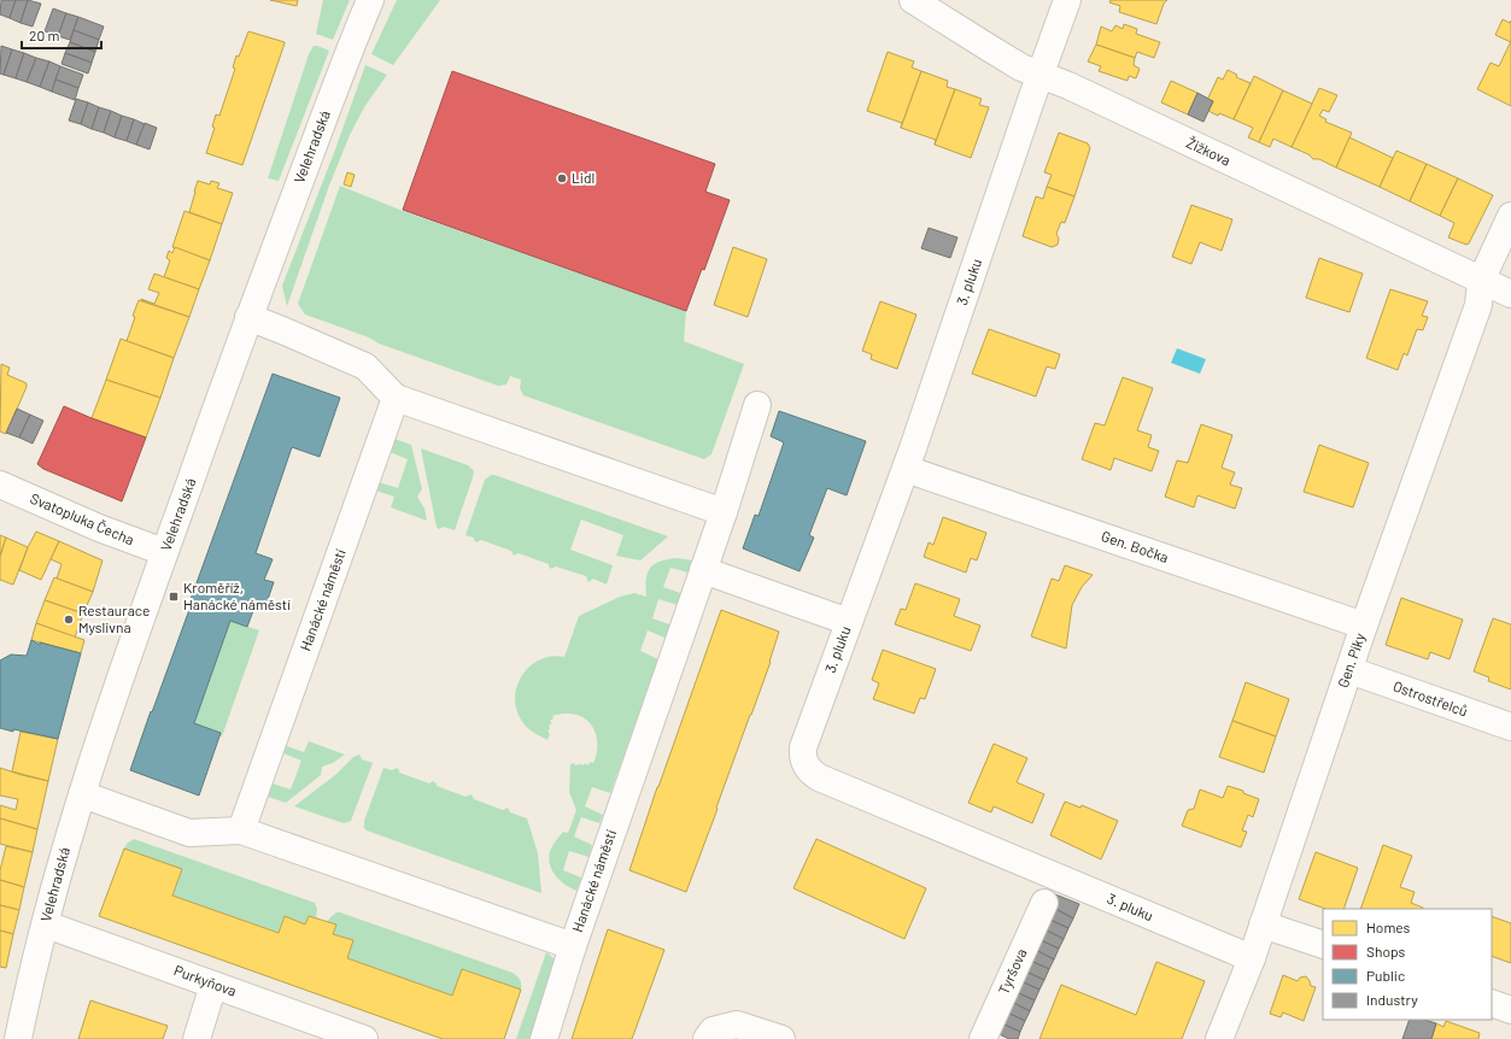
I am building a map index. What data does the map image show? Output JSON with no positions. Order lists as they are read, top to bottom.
{
  "streets": {
    "street": [
      "Velehradská",
      "Žižkova",
      "3. pluku",
      "Svatopluka Čecha",
      "Gen. Bočka",
      "Hanácké náměstí",
      "Gen. Píky",
      "Ostrostřelců",
      "Tyršova",
      "Purkyňova"
    ]
  },
  "crossings": [
    ["Velehradská", "Svatopluka Čecha"],
    ["Velehradská", "Hanácké náměstí"],
    ["Velehradská", "Purkyňova"],
    ["Žižkova", "3. pluku"],
    ["Žižkova", "Gen. Píky"],
    ["3. pluku", "Gen. Bočka"],
    ["3. pluku", "Gen. Píky"],
    ["Gen. Bočka", "Gen. Píky"],
    ["Gen. Píky", "Ostrostřelců"]
  ],
  "places": {
    "other": ["Lidl", "Restaurace Myslivna"],
    "transit": ["Kroměříž, Hanácké náměstí"]
  },
  "legend": [
    "Homes",
    "Shops",
    "Public",
    "Industry"
  ],
  "scale_bar": "20 m"
}
